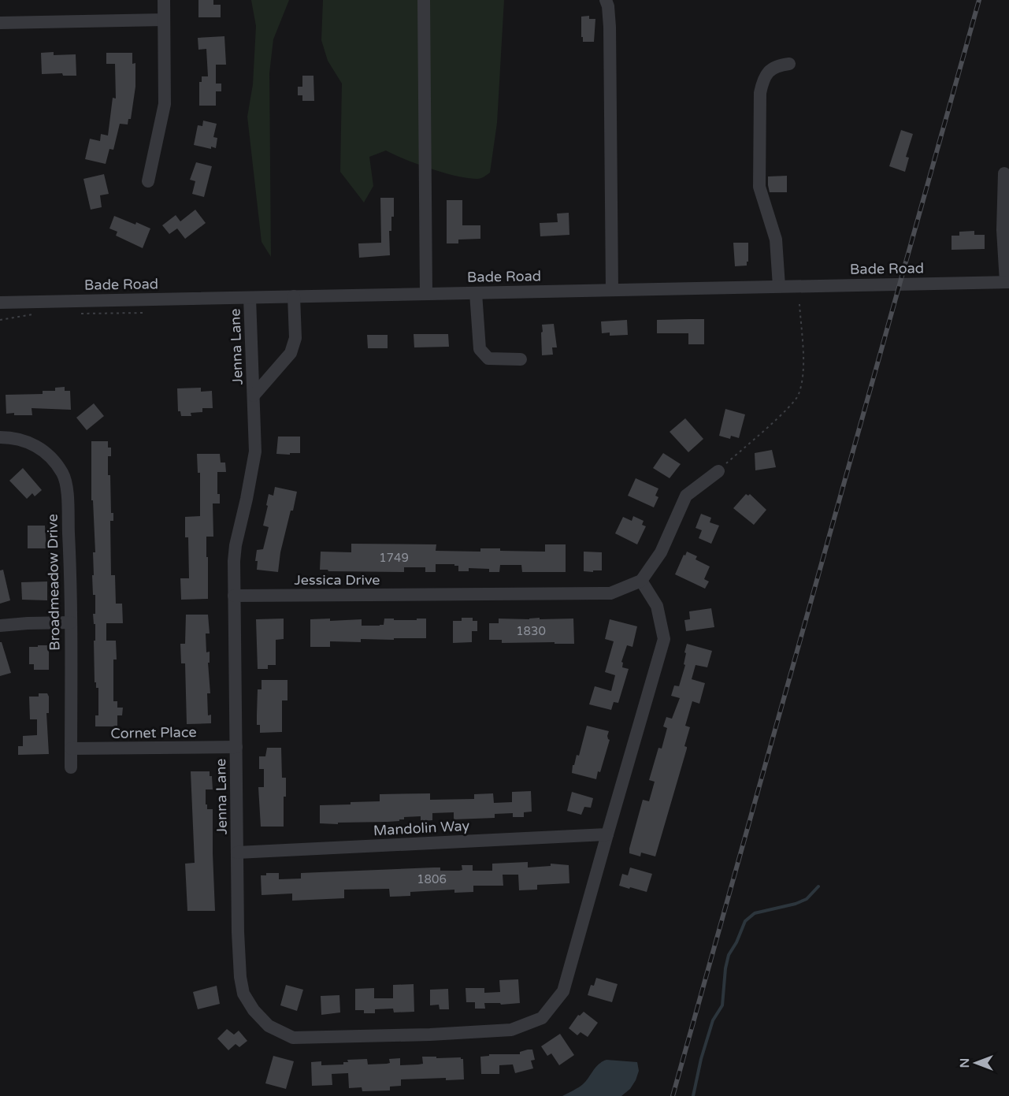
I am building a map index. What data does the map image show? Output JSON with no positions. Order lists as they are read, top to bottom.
{
  "streets": {
    "street": [
      "Bade Road",
      "Jenna Lane",
      "Jessica Drive",
      "Broadmeadow Drive",
      "Cornet Place",
      "Mandolin Way"
    ]
  },
  "crossings": [
    ["Bade Road", "Jenna Lane"],
    ["Jenna Lane", "Jessica Drive"],
    ["Jenna Lane", "Cornet Place"],
    ["Jenna Lane", "Mandolin Way"],
    ["Broadmeadow Drive", "Cornet Place"]
  ],
  "house_numbers": ["1749", "1830", "1806"],
  "north": "left"
}
